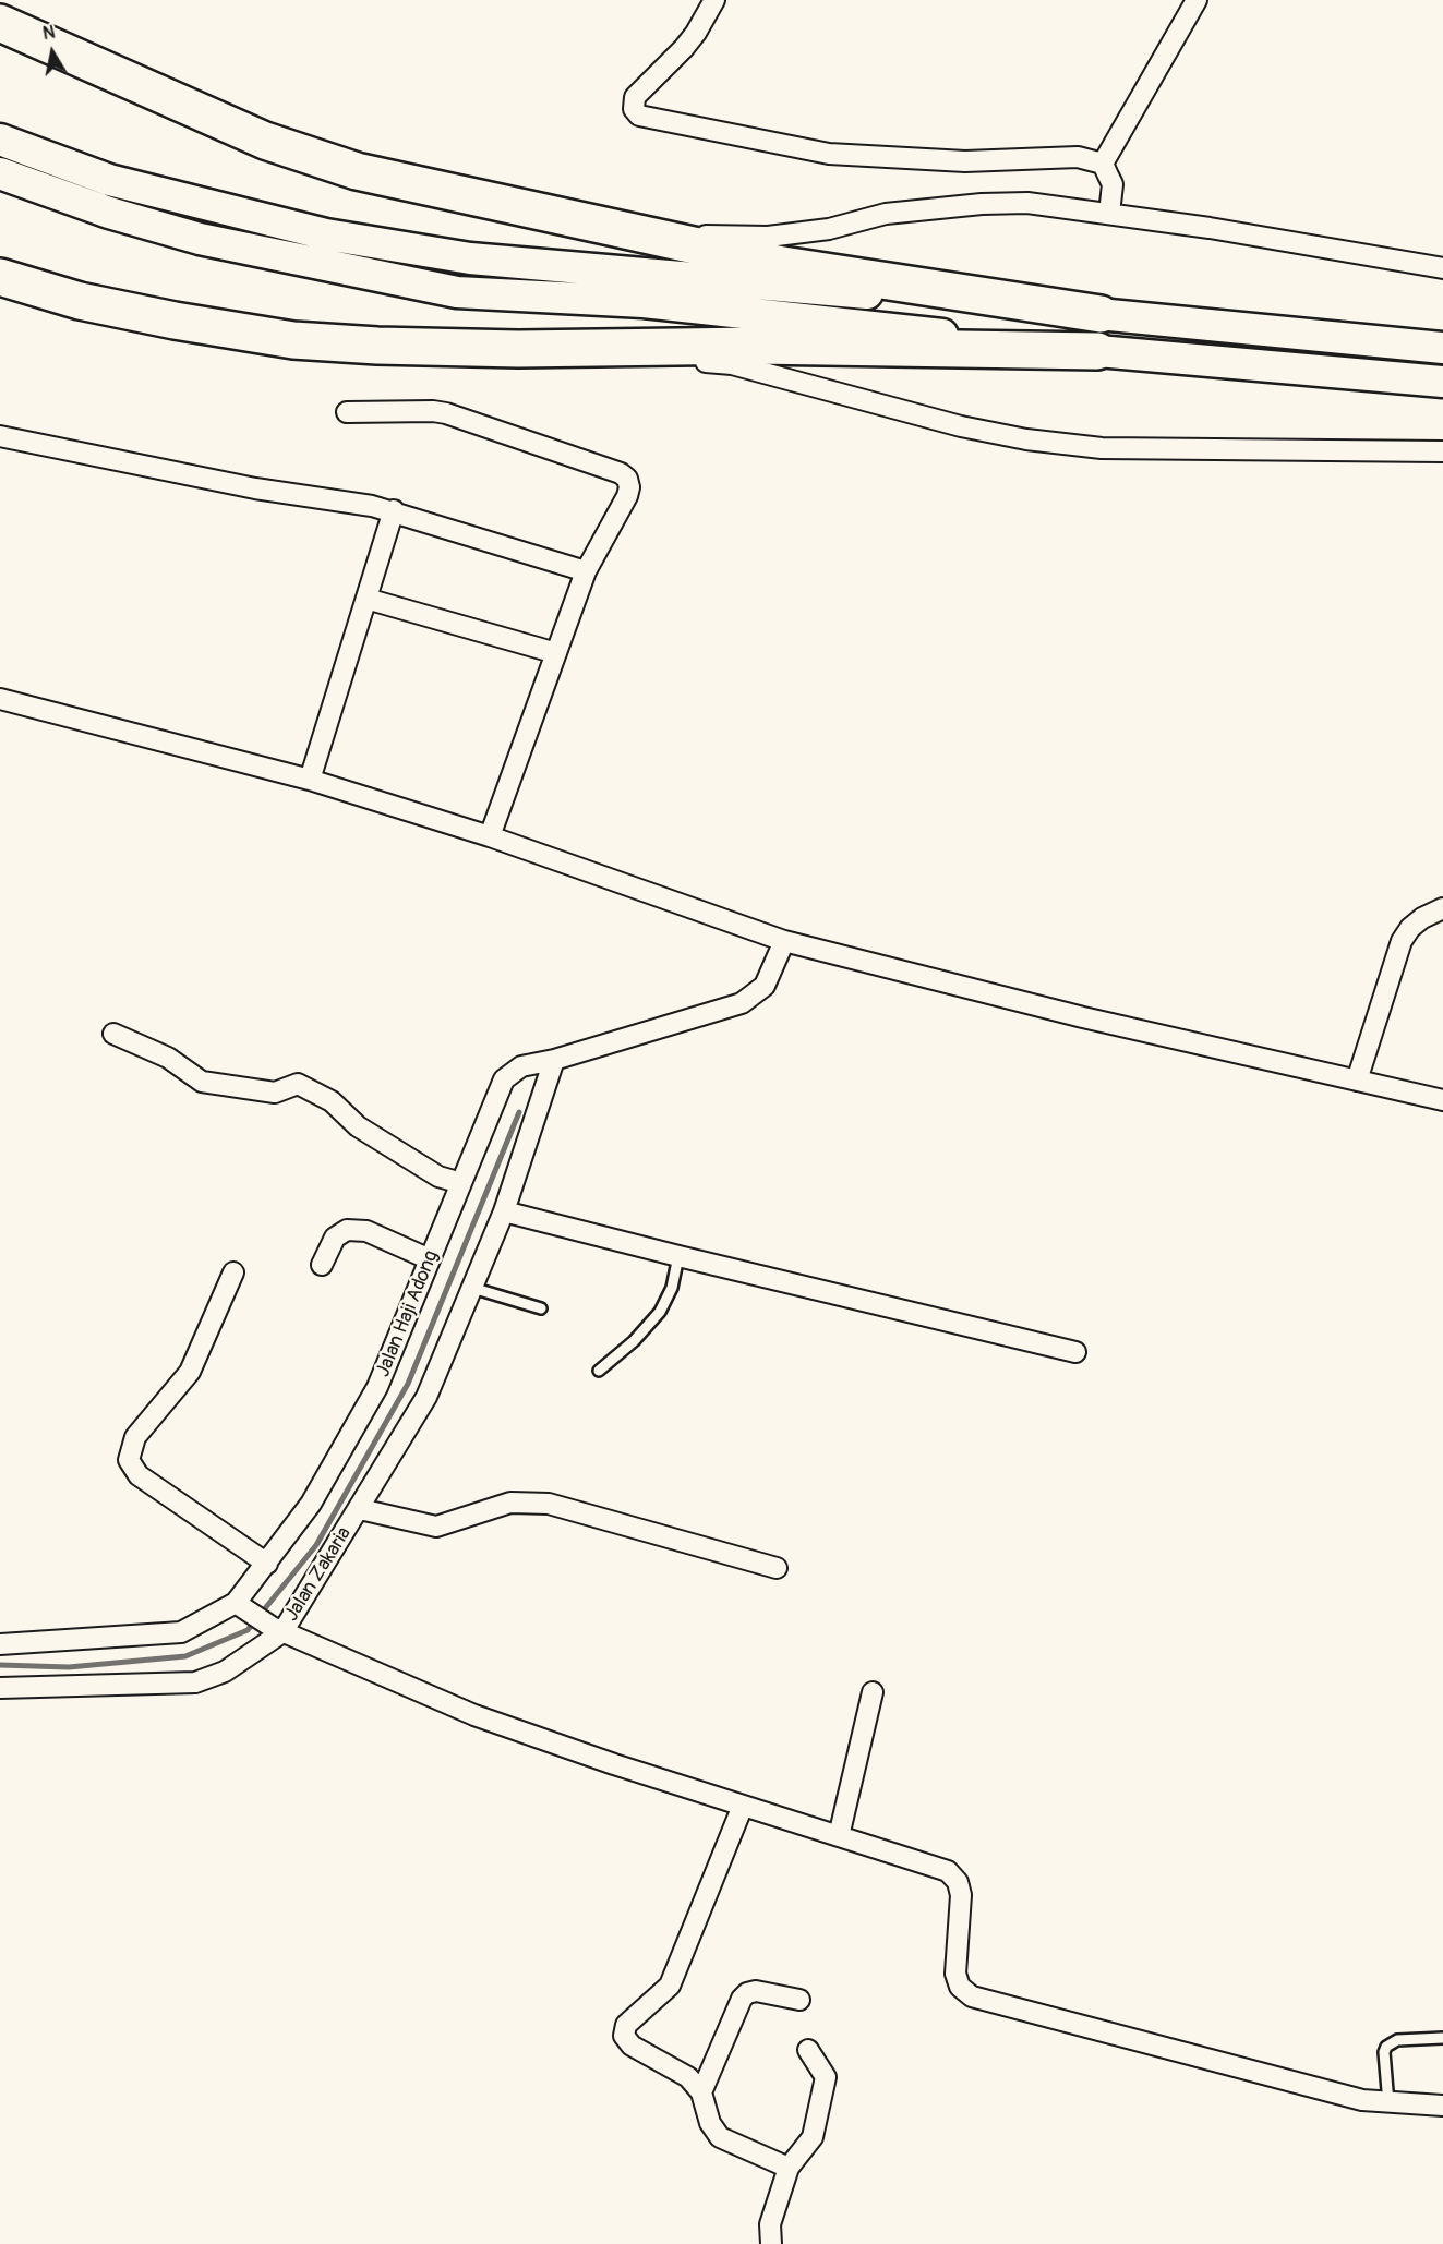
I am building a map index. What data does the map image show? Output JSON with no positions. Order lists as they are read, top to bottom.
{
  "streets": {
    "street": ["Jalan Haji Adong", "Jalan Zakaria"]
  },
  "crossings": [
    ["Jalan Haji Adong", "Jalan Zakaria"]
  ],
  "north": "top"
}
